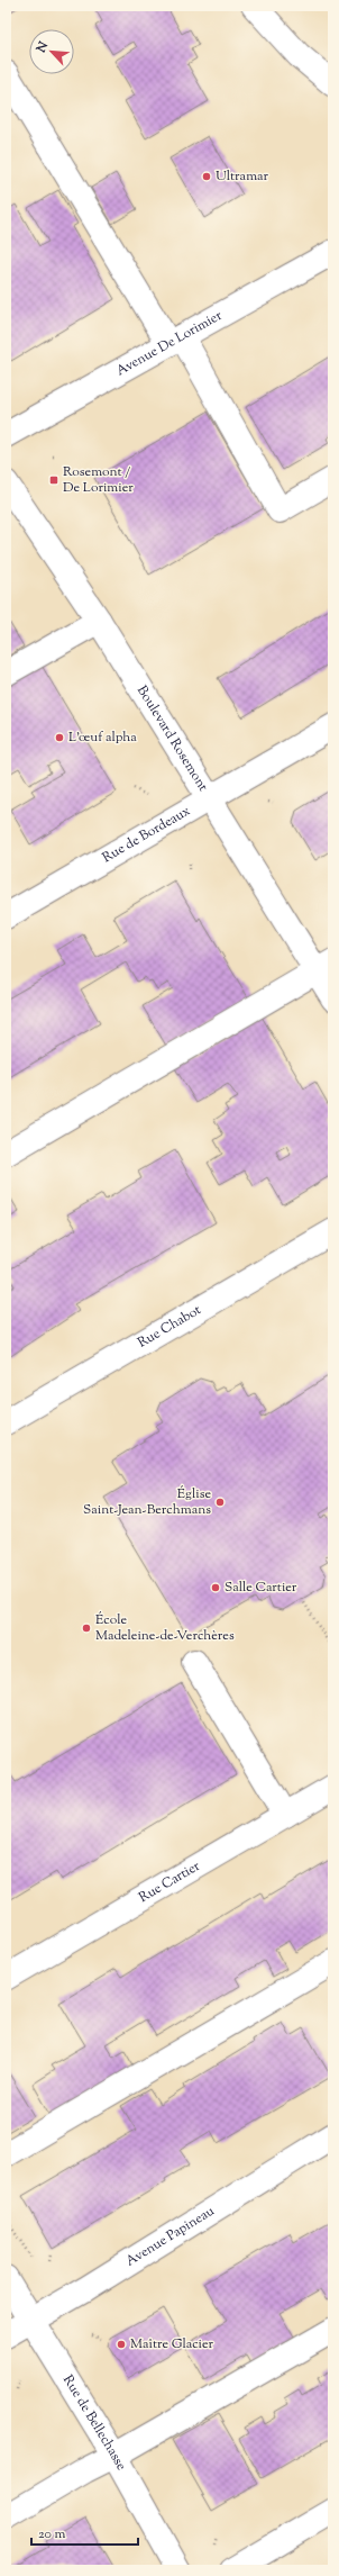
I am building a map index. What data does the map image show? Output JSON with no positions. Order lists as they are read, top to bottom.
{
  "streets": {
    "street": [
      "Avenue De Lorimier",
      "Boulevard Rosemont",
      "Rue de Bordeaux",
      "Rue Chabot",
      "Rue Cartier",
      "Avenue Papineau",
      "Rue de Bellechasse"
    ]
  },
  "crossings": [
    ["Boulevard Rosemont", "Rue de Bordeaux"],
    ["Avenue Papineau", "Rue de Bellechasse"]
  ],
  "places": {
    "other": [
      "Ultramar",
      "L’œuf alpha",
      "Église Saint-Jean-Berchmans",
      "Salle Cartier",
      "École Madeleine-de-Verchères",
      "Maître Glacier"
    ],
    "transit": ["Rosemont / De Lorimier"]
  },
  "scale_bar": "20 m",
  "north": "top left"
}
